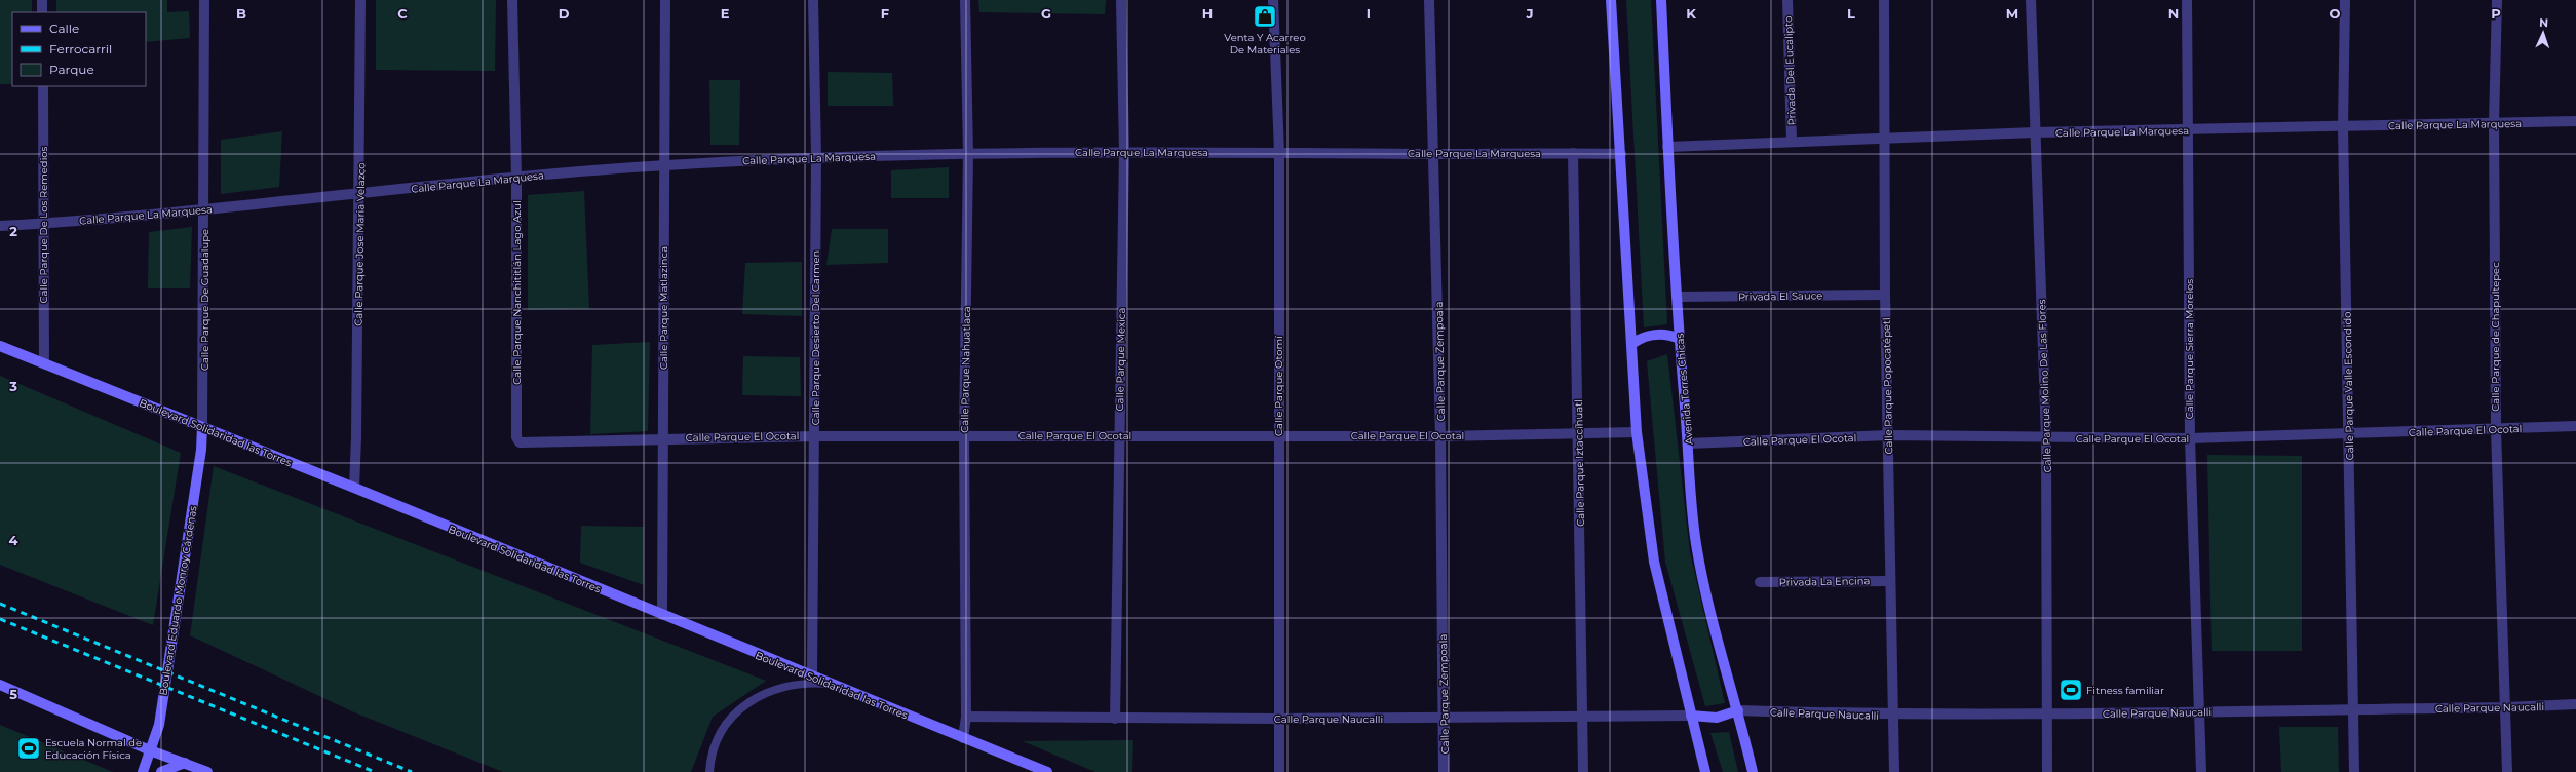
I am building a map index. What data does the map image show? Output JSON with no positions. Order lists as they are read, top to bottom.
{
  "streets": {
    "main road": ["Avenida Torres Chicas", "Boulevard Solidaridad las Torres", "Boulevard Eduardo Monroy Cárdenas"],
    "street": [
      "Privada Del Eucalipto",
      "Calle Parque La Marquesa",
      "Calle Parque De Los Remedios",
      "Calle Parque Jose Maria Velazco",
      "Calle Parque Nanchititlán Lago Azul",
      "Privada El Sauce",
      "Calle Parque De Guadalupe",
      "Calle Parque Matlazinca",
      "Calle Parque de Chapultepec",
      "Calle Parque Desierto Del Carmen",
      "Calle Parque Sierra Morelos",
      "Calle Parque Mexica",
      "Calle Parque Zempoala",
      "Calle Parque Nahuatlaca",
      "Calle Parque Otomí",
      "Calle Parque Popocatépetl",
      "Calle Parque Molino De Las Flores",
      "Calle Parque Valle Escondido",
      "Calle Parque El Ocotal",
      "Calle Parque Iztaccíhuatl",
      "Privada La Encina",
      "Calle Parque Naucalli"
    ]
  },
  "crossings": [
    ["Privada Del Eucalipto", "Calle Parque La Marquesa"],
    ["Calle Parque La Marquesa", "Calle Parque De Los Remedios"],
    ["Calle Parque La Marquesa", "Calle Parque Jose Maria Velazco"],
    ["Calle Parque La Marquesa", "Calle Parque Nanchititlán Lago Azul"],
    ["Calle Parque La Marquesa", "Calle Parque De Guadalupe"],
    ["Calle Parque La Marquesa", "Calle Parque Matlazinca"],
    ["Calle Parque La Marquesa", "Calle Parque de Chapultepec"],
    ["Calle Parque La Marquesa", "Calle Parque Desierto Del Carmen"],
    ["Calle Parque La Marquesa", "Calle Parque Sierra Morelos"],
    ["Calle Parque La Marquesa", "Calle Parque Mexica"],
    ["Calle Parque La Marquesa", "Calle Parque Zempoala"],
    ["Calle Parque La Marquesa", "Calle Parque Nahuatlaca"],
    ["Calle Parque La Marquesa", "Calle Parque Otomí"],
    ["Calle Parque La Marquesa", "Calle Parque Popocatépetl"],
    ["Calle Parque La Marquesa", "Calle Parque Molino De Las Flores"],
    ["Calle Parque La Marquesa", "Calle Parque Valle Escondido"],
    ["Calle Parque La Marquesa", "Avenida Torres Chicas"],
    ["Calle Parque La Marquesa", "Calle Parque Iztaccíhuatl"],
    ["Calle Parque De Los Remedios", "Boulevard Solidaridad las Torres"],
    ["Calle Parque Jose Maria Velazco", "Boulevard Solidaridad las Torres"],
    ["Calle Parque Nanchititlán Lago Azul", "Calle Parque El Ocotal"],
    ["Privada El Sauce", "Calle Parque Popocatépetl"],
    ["Privada El Sauce", "Avenida Torres Chicas"],
    ["Calle Parque De Guadalupe", "Boulevard Solidaridad las Torres"],
    ["Calle Parque De Guadalupe", "Boulevard Eduardo Monroy Cárdenas"],
    ["Calle Parque Matlazinca", "Calle Parque El Ocotal"],
    ["Calle Parque Matlazinca", "Boulevard Solidaridad las Torres"],
    ["Calle Parque de Chapultepec", "Calle Parque El Ocotal"],
    ["Calle Parque de Chapultepec", "Calle Parque Naucalli"],
    ["Calle Parque Desierto Del Carmen", "Calle Parque El Ocotal"],
    ["Calle Parque Desierto Del Carmen", "Boulevard Solidaridad las Torres"],
    ["Calle Parque Sierra Morelos", "Calle Parque El Ocotal"],
    ["Calle Parque Sierra Morelos", "Calle Parque Naucalli"],
    ["Calle Parque Mexica", "Calle Parque El Ocotal"],
    ["Calle Parque Mexica", "Calle Parque Naucalli"],
    ["Calle Parque Zempoala", "Calle Parque El Ocotal"],
    ["Calle Parque Zempoala", "Calle Parque Naucalli"],
    ["Calle Parque Nahuatlaca", "Calle Parque El Ocotal"],
    ["Calle Parque Nahuatlaca", "Boulevard Solidaridad las Torres"],
    ["Calle Parque Nahuatlaca", "Calle Parque Naucalli"],
    ["Calle Parque Otomí", "Calle Parque El Ocotal"],
    ["Calle Parque Otomí", "Calle Parque Naucalli"],
    ["Calle Parque Popocatépetl", "Calle Parque El Ocotal"],
    ["Calle Parque Popocatépetl", "Privada La Encina"],
    ["Calle Parque Popocatépetl", "Calle Parque Naucalli"],
    ["Calle Parque Molino De Las Flores", "Calle Parque El Ocotal"],
    ["Calle Parque Molino De Las Flores", "Calle Parque Naucalli"],
    ["Calle Parque Valle Escondido", "Calle Parque El Ocotal"],
    ["Calle Parque Valle Escondido", "Calle Parque Naucalli"],
    ["Avenida Torres Chicas", "Calle Parque El Ocotal"],
    ["Avenida Torres Chicas", "Calle Parque Naucalli"],
    ["Calle Parque El Ocotal", "Calle Parque Iztaccíhuatl"],
    ["Boulevard Solidaridad las Torres", "Boulevard Eduardo Monroy Cárdenas"],
    ["Calle Parque Iztaccíhuatl", "Calle Parque Naucalli"]
  ],
  "places": {
    "shop": ["Venta Y Acarreo De Materiales"],
    "sports": ["Fitness familiar", "Escuela Normal de Educación Física"]
  },
  "legend": ["Calle", "Ferrocarril", "Parque"],
  "north": "top",
  "grid": {
    "columns": [
      "B",
      "C",
      "D",
      "E",
      "F",
      "G",
      "H",
      "I",
      "J",
      "K",
      "L",
      "M",
      "N",
      "O",
      "P"
    ],
    "rows": [
      "2",
      "3",
      "4",
      "5"
    ]
  }
}
